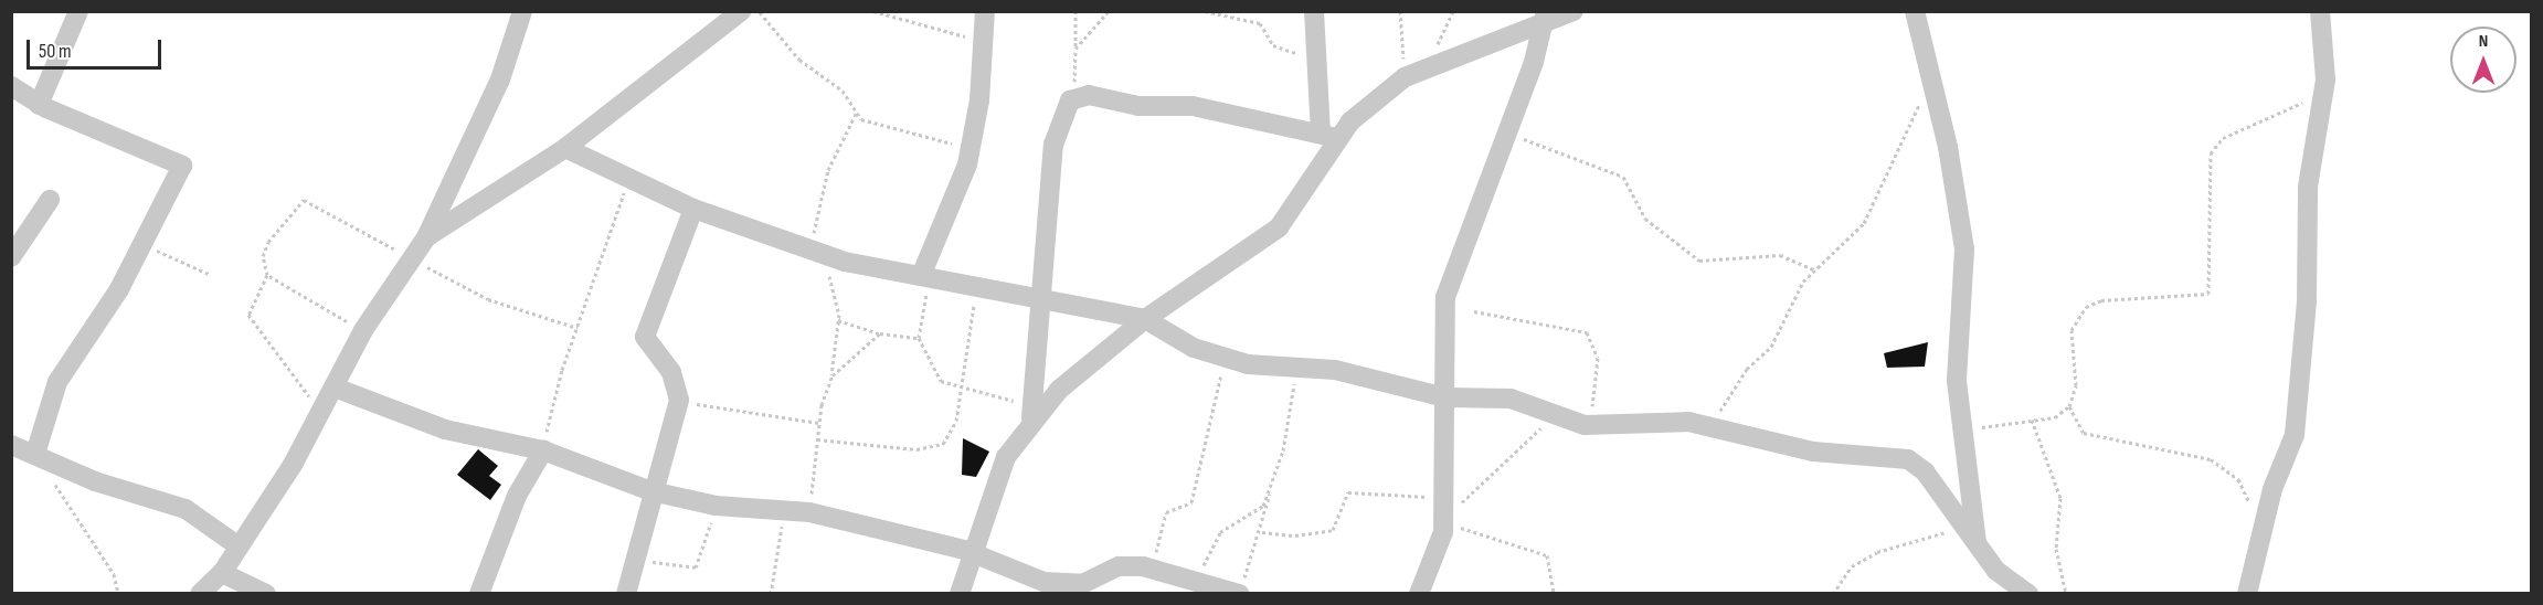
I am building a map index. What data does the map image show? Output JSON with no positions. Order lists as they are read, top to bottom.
{
  "scale_bar": "50 m",
  "north": "top"
}
